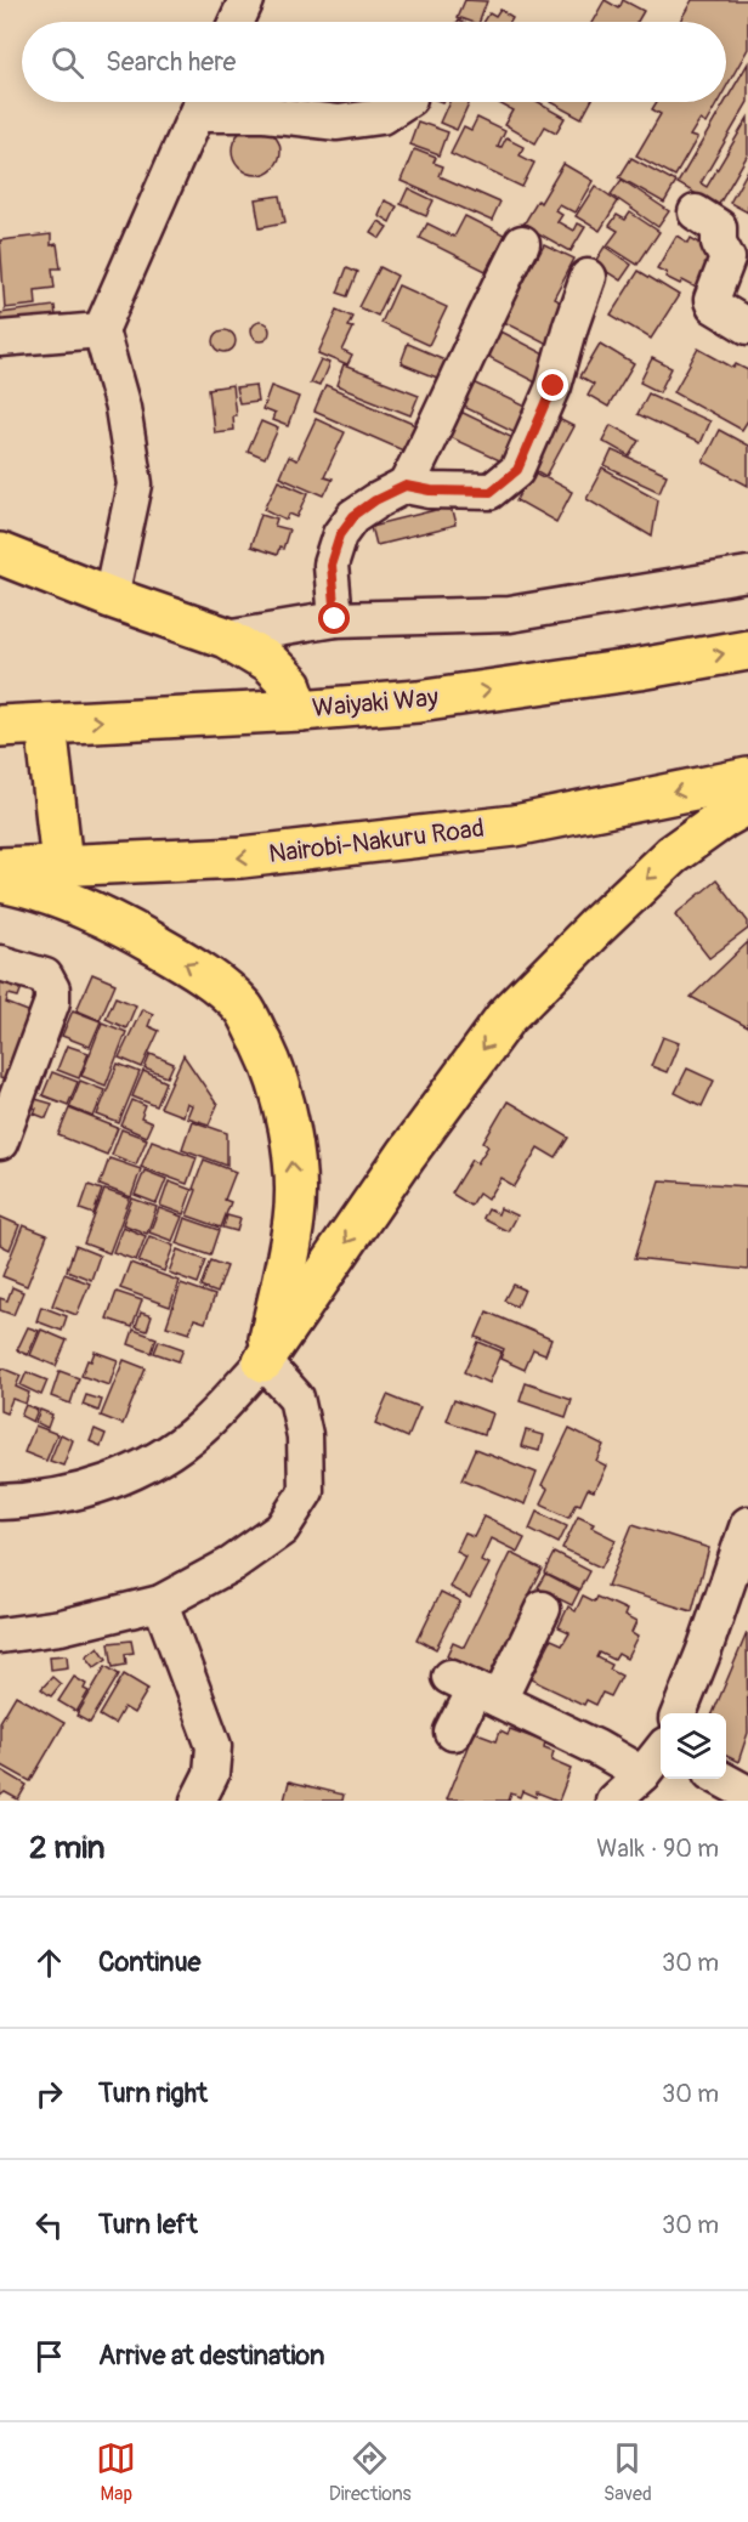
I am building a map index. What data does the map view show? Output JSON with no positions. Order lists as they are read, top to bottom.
{
  "streets": {
    "highway": ["Waiyaki Way", "Nairobi-Nakuru Road"]
  },
  "one_way": ["Waiyaki Way", "Nairobi-Nakuru Road"],
  "page": {
    "search": "Search here",
    "heading": ["2 min", "Walk · 90 m"],
    "list": [
      ["Continue", "30 m"],
      ["Turn right", "30 m"],
      ["Turn left", "30 m"],
      "Arrive at destination"
    ],
    "nav": ["Map", "Directions", "Saved"]
  }
}
